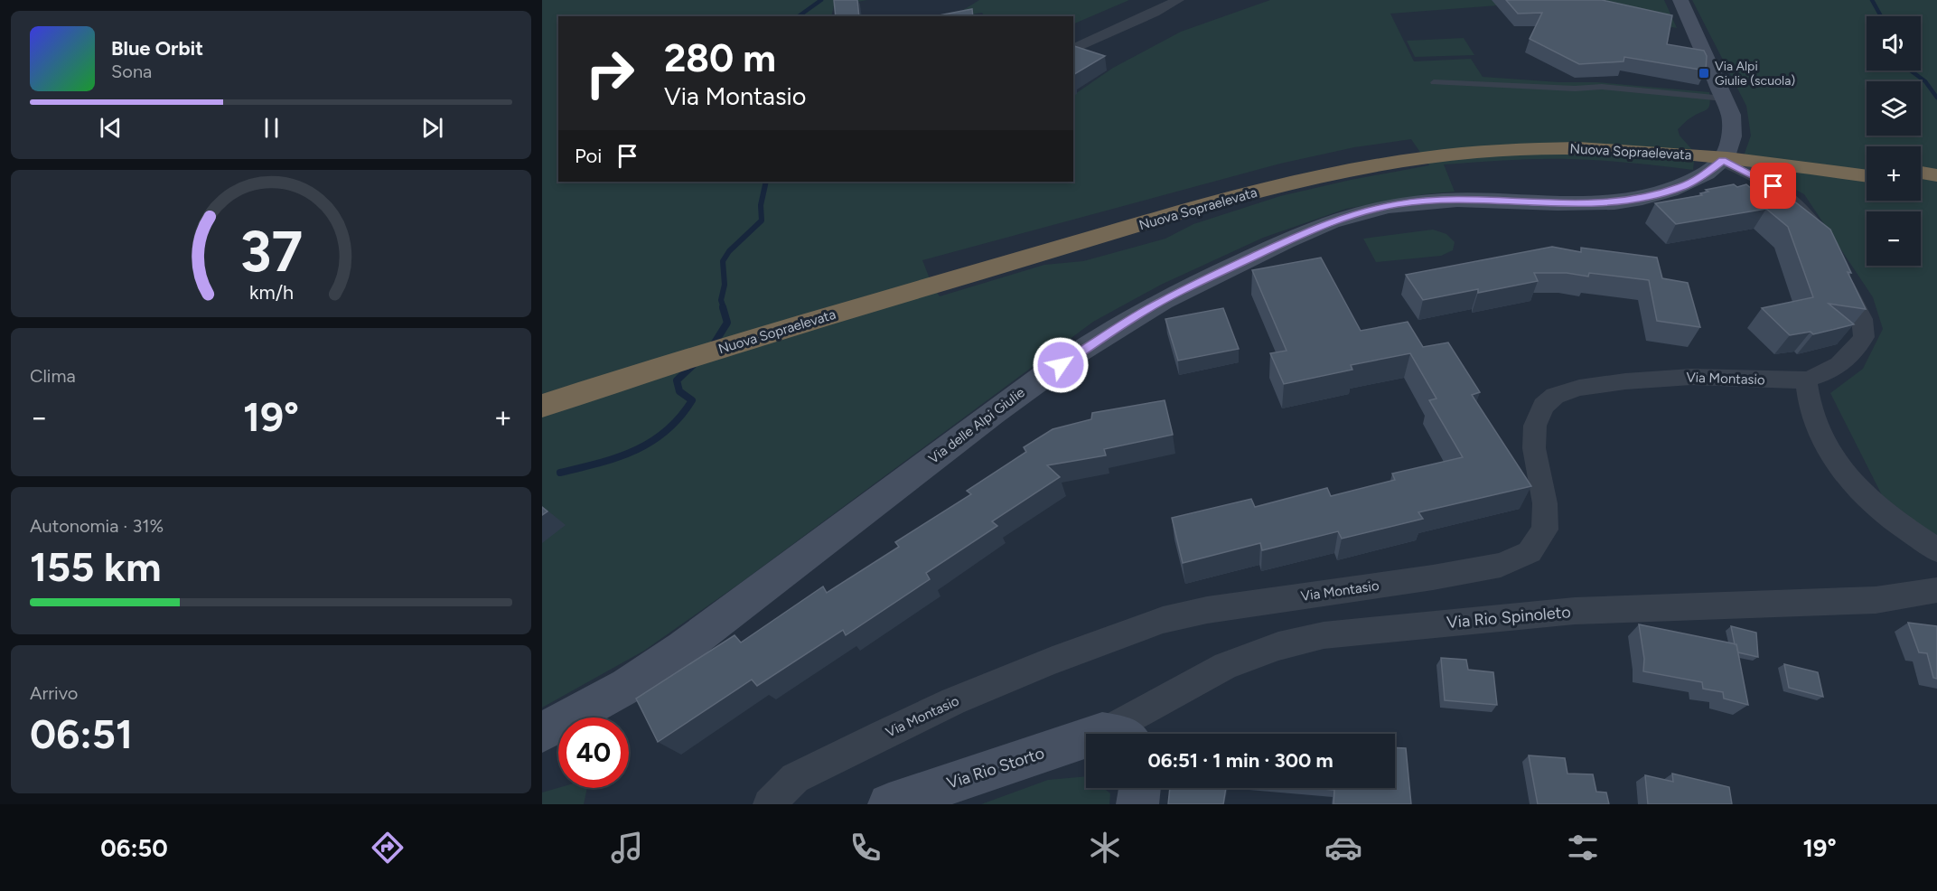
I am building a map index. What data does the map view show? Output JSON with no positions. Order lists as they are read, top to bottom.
{
  "streets": {
    "highway": ["Nuova Sopraelevata"],
    "street": [
      "Via Montasio",
      "Via delle Alpi Giulie",
      "Via Rio Spinoleto",
      "Via Rio Storto"
    ]
  },
  "places": {
    "transit": ["Via Alpi Giulie (scuola)"]
  },
  "page": {
    "map_buttons": ["+", "−"],
    "turn": ["280 m", "Via Montasio"],
    "song": ["Blue Orbit", "Sona"],
    "then": "Poi",
    "tile": [
      "Clima",
      ["Autonomia · 31%", "155 km"],
      ["Arrivo", "06:51"]
    ],
    "heat": ["−", "19°", "+"],
    "limit": "40",
    "trip": "06:51 · 1 min · 300 m",
    "tabs": ["06:50", "19°"],
    "gauge": ["37", "km/h"]
  }
}
